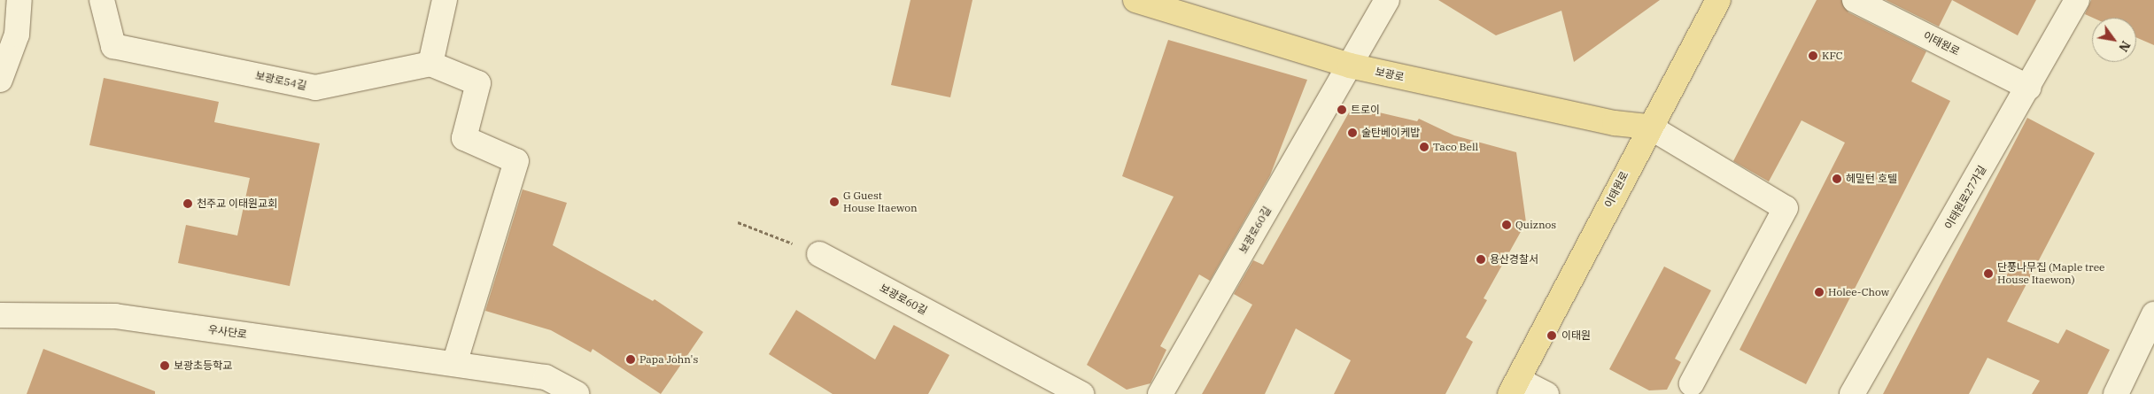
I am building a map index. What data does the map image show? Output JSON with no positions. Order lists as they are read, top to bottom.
{
  "streets": {
    "main road": ["이태원로", "보광로"],
    "street": [
      "보광로54길",
      "이태원로27가길",
      "보광로60길",
      "우사단로"
    ]
  },
  "crossings": [
    ["이태원로", "보광로"],
    ["이태원로", "이태원로27가길"],
    ["보광로", "보광로60길"]
  ],
  "places": [
    "KFC",
    "트로이",
    "술탄베이케밥",
    "Taco Bell",
    "헤밀턴 호텔",
    "G Guest House Itaewon",
    "천주교 이태원교회",
    "Quiznos",
    "용산경찰서",
    "단풍나무집 (Maple tree House Itaewon)",
    "Holee-Chow",
    "이태원",
    "Papa John's",
    "보광초등학교"
  ],
  "north": "bottom right"
}
